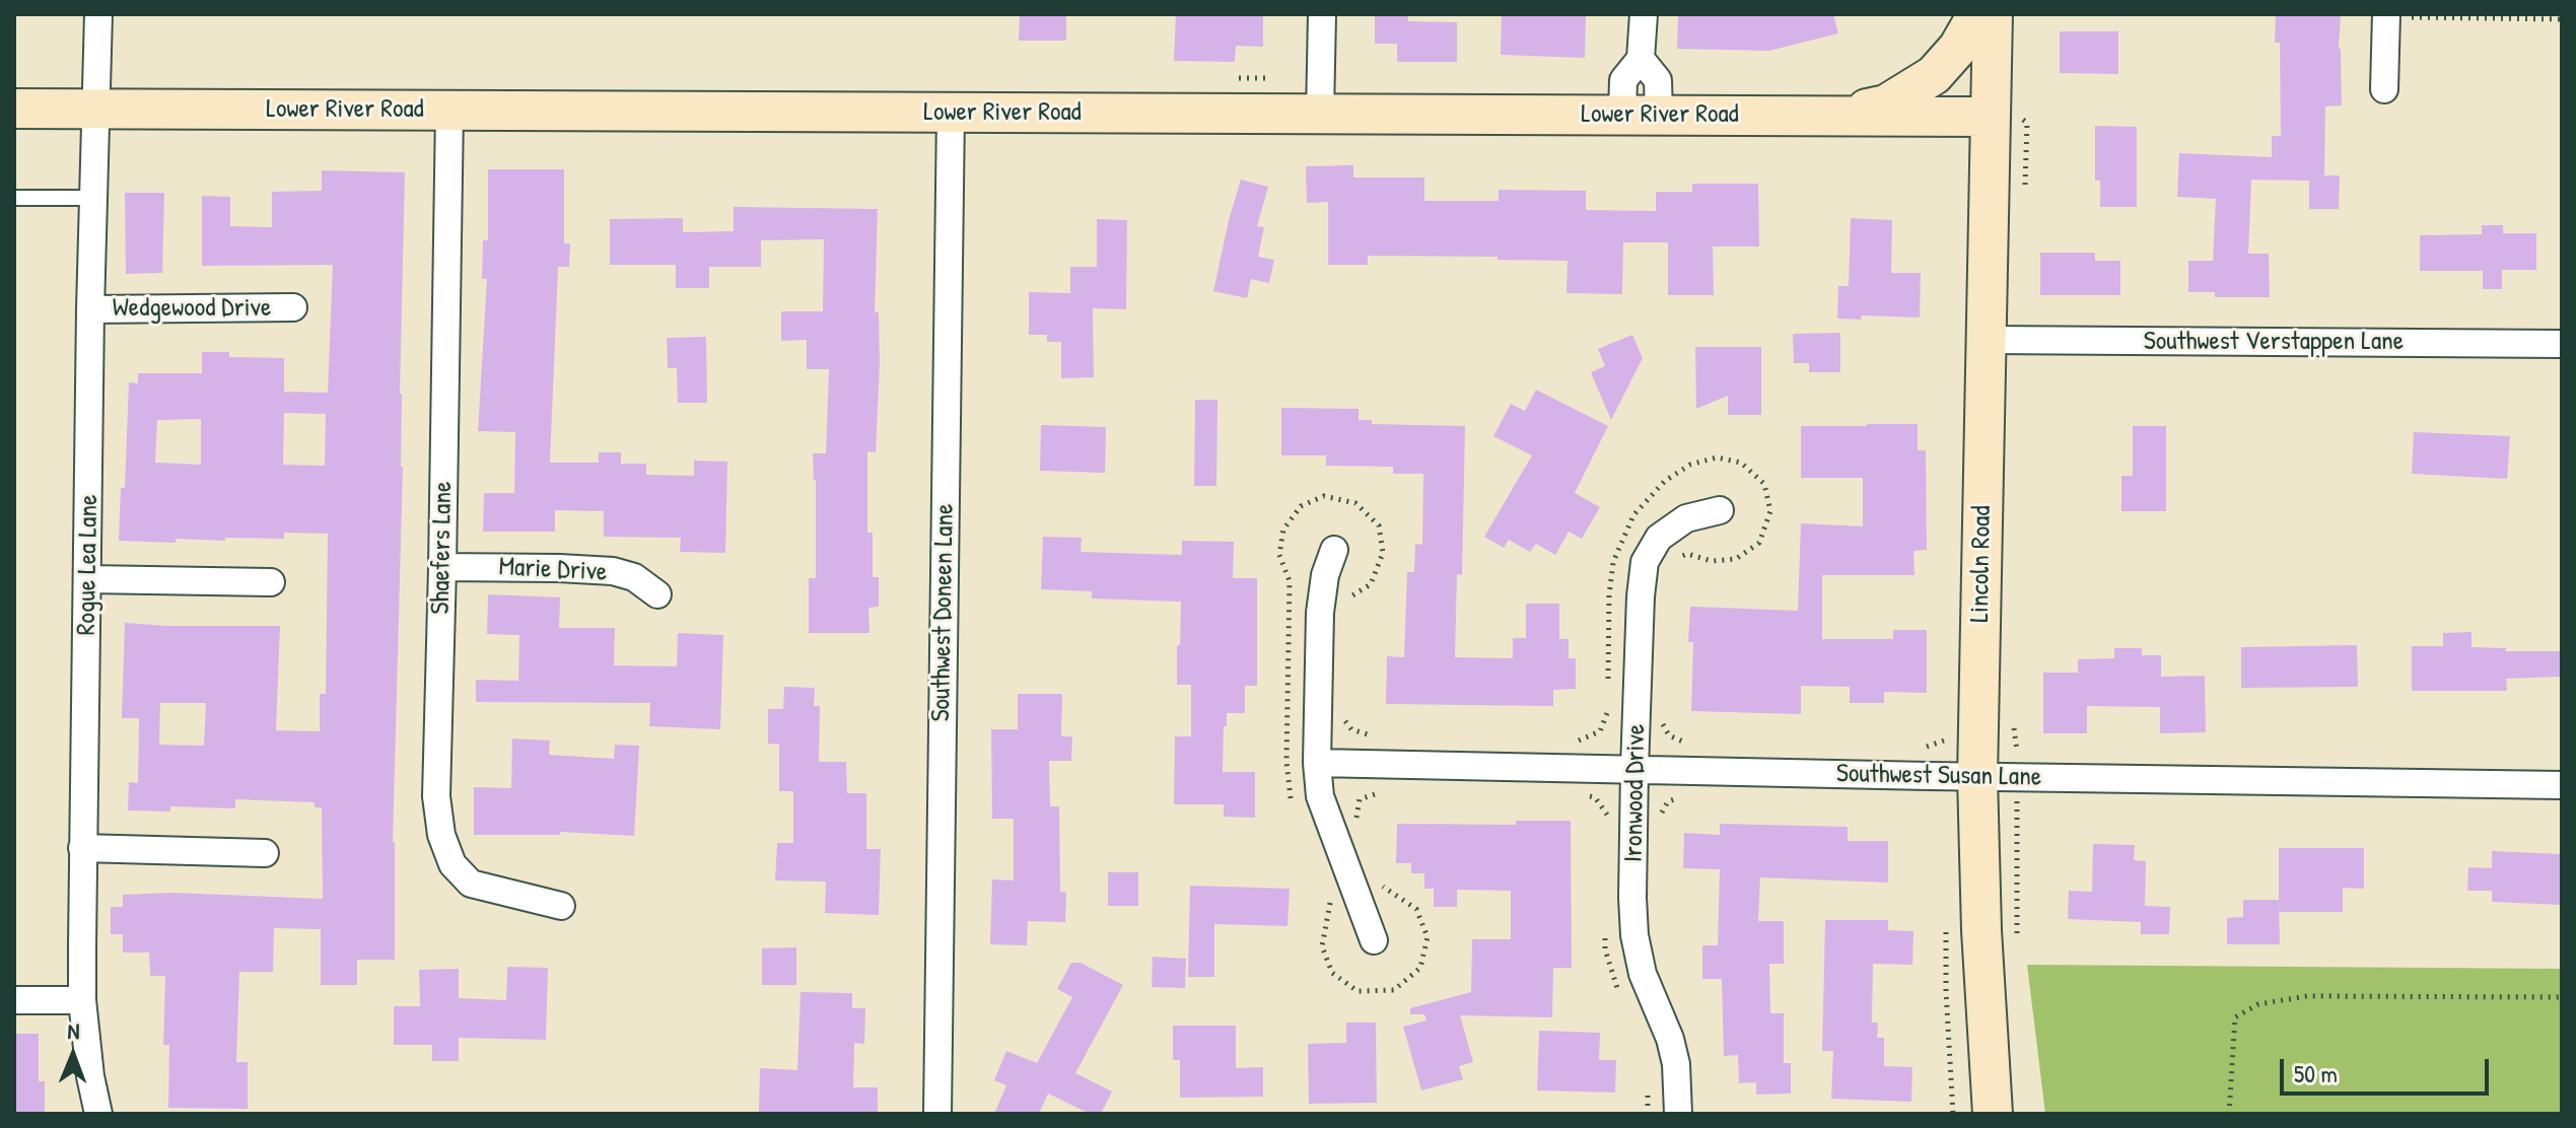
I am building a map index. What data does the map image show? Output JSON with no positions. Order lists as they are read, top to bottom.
{
  "streets": {
    "street": [
      "Lower River Road",
      "Wedgewood Drive",
      "Southwest Verstappen Lane",
      "Shaefers Lane",
      "Lincoln Road",
      "Rogue Lea Lane",
      "Marie Drive",
      "Southwest Doneen Lane",
      "Southwest Susan Lane",
      "Ironwood Drive"
    ]
  },
  "crossings": [
    ["Lower River Road", "Shaefers Lane"],
    ["Lower River Road", "Lincoln Road"],
    ["Lower River Road", "Rogue Lea Lane"],
    ["Lower River Road", "Southwest Doneen Lane"],
    ["Wedgewood Drive", "Rogue Lea Lane"],
    ["Southwest Verstappen Lane", "Lincoln Road"],
    ["Shaefers Lane", "Marie Drive"],
    ["Lincoln Road", "Southwest Susan Lane"],
    ["Southwest Susan Lane", "Ironwood Drive"]
  ],
  "scale_bar": "50 m",
  "north": "top"
}
